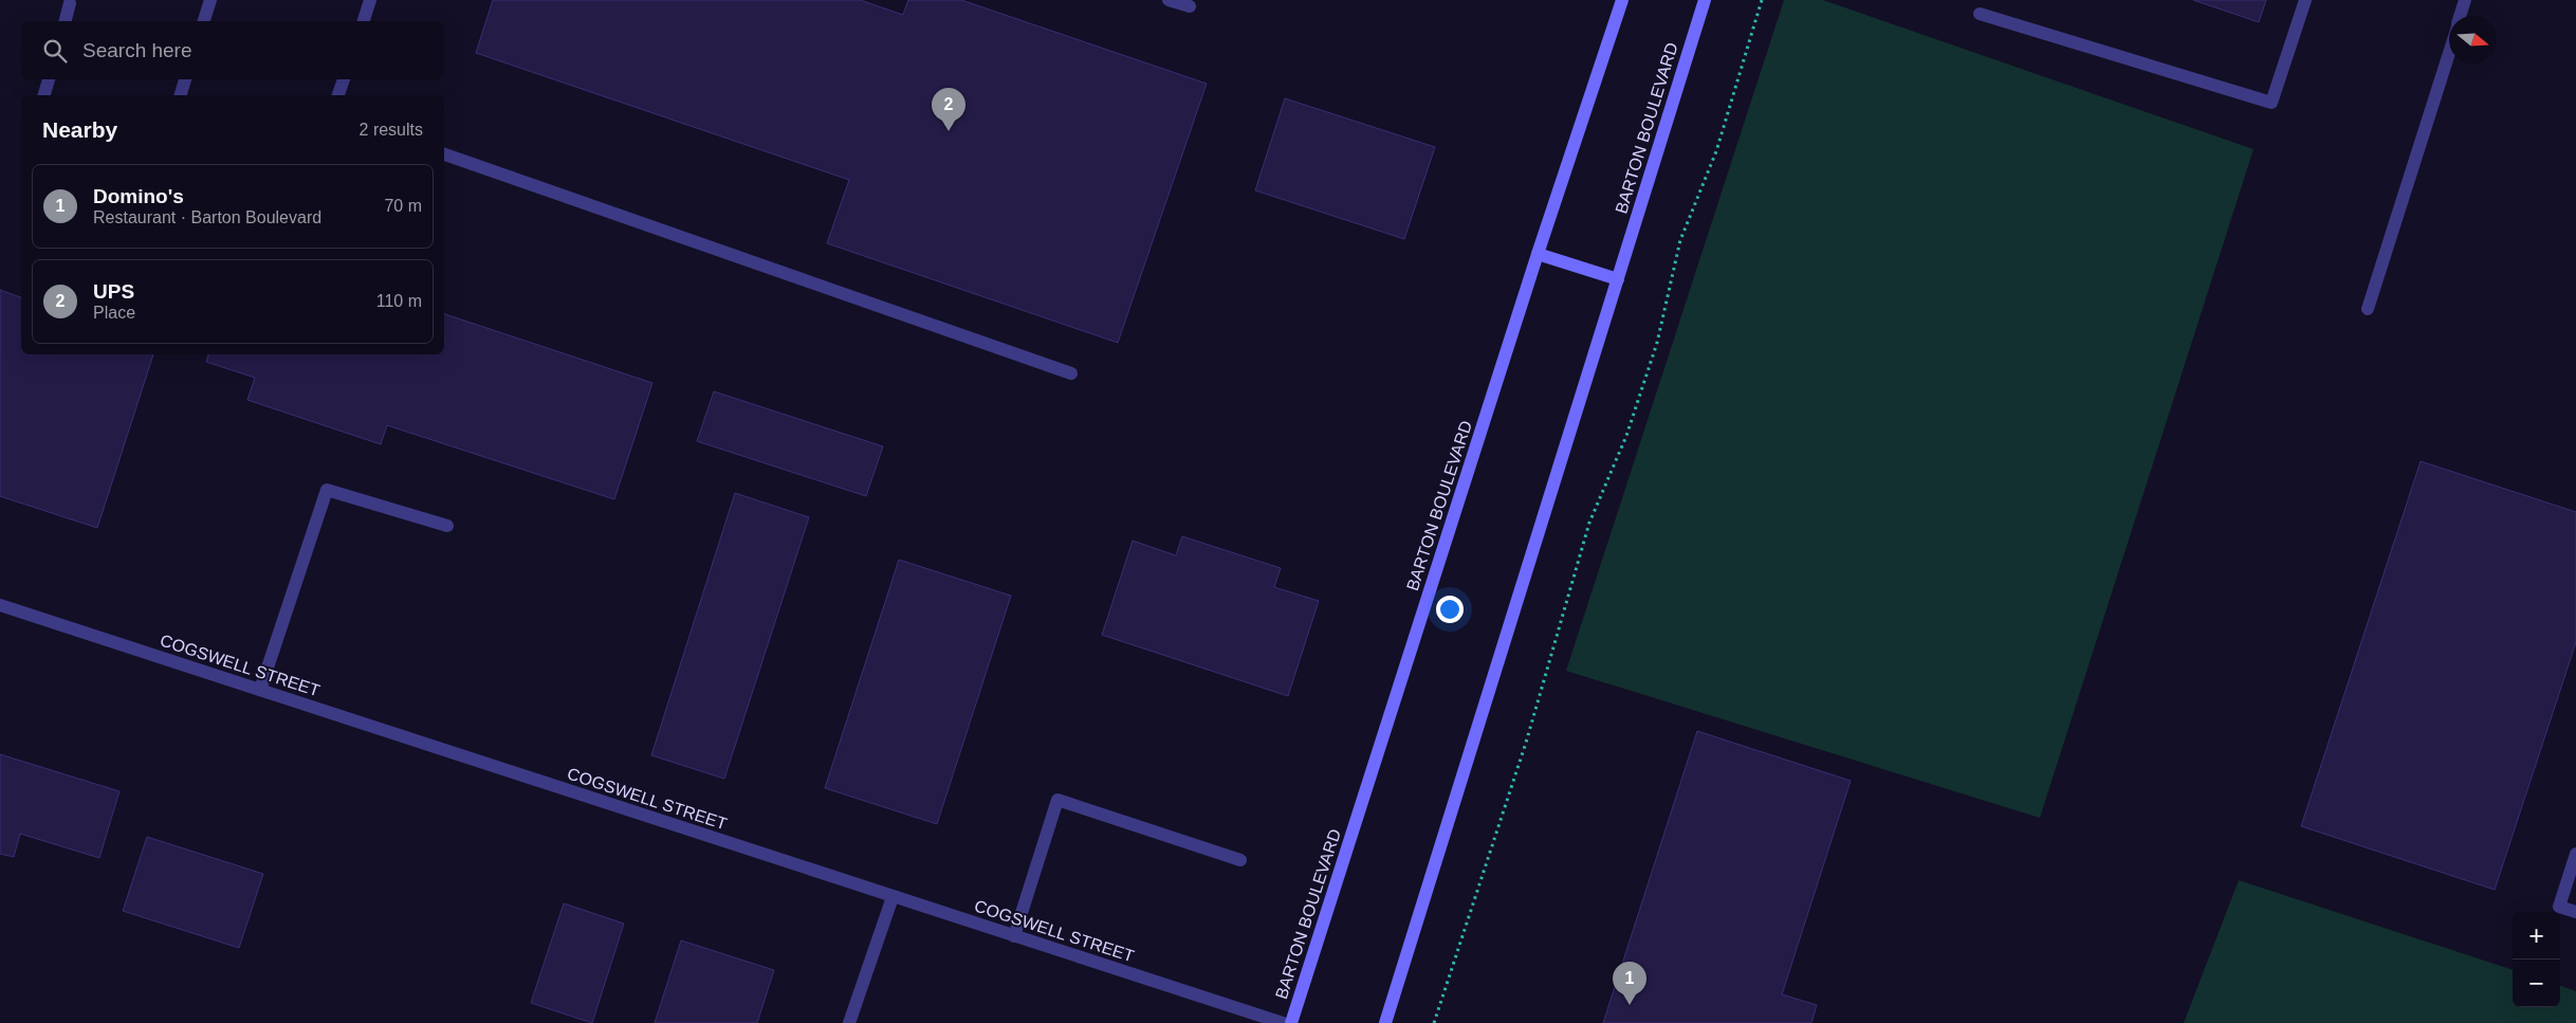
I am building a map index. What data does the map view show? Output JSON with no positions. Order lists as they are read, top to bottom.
{
  "streets": {
    "main road": ["BARTON BOULEVARD"],
    "street": ["COGSWELL STREET"]
  },
  "north": "right",
  "page": {
    "search": "Search here",
    "pins": ["2", "1"],
    "heading": ["Nearby", "2 results"],
    "list": [
      {
        "mark": "1",
        "name": "Domino's",
        "note": "Restaurant · Barton Boulevard",
        "value": "70 m"
      },
      {
        "mark": "2",
        "name": "UPS",
        "note": "Place",
        "value": "110 m"
      }
    ],
    "map_buttons": ["+", "−"]
  }
}
